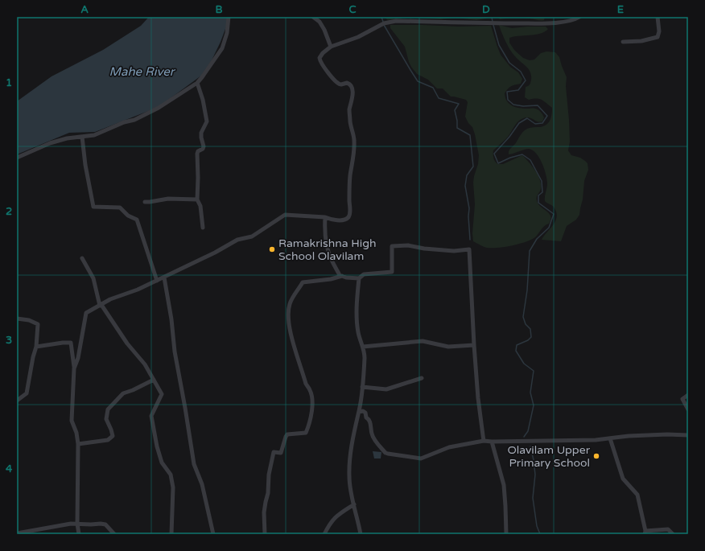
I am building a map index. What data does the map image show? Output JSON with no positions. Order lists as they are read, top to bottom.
{
  "water": ["Mahe River"],
  "places": ["Ramakrishna High School Olavilam", "Olavilam Upper Primary School"],
  "grid": {
    "columns": [
      "A",
      "B",
      "C",
      "D",
      "E"
    ],
    "rows": [
      "1",
      "2",
      "3",
      "4"
    ]
  }
}
